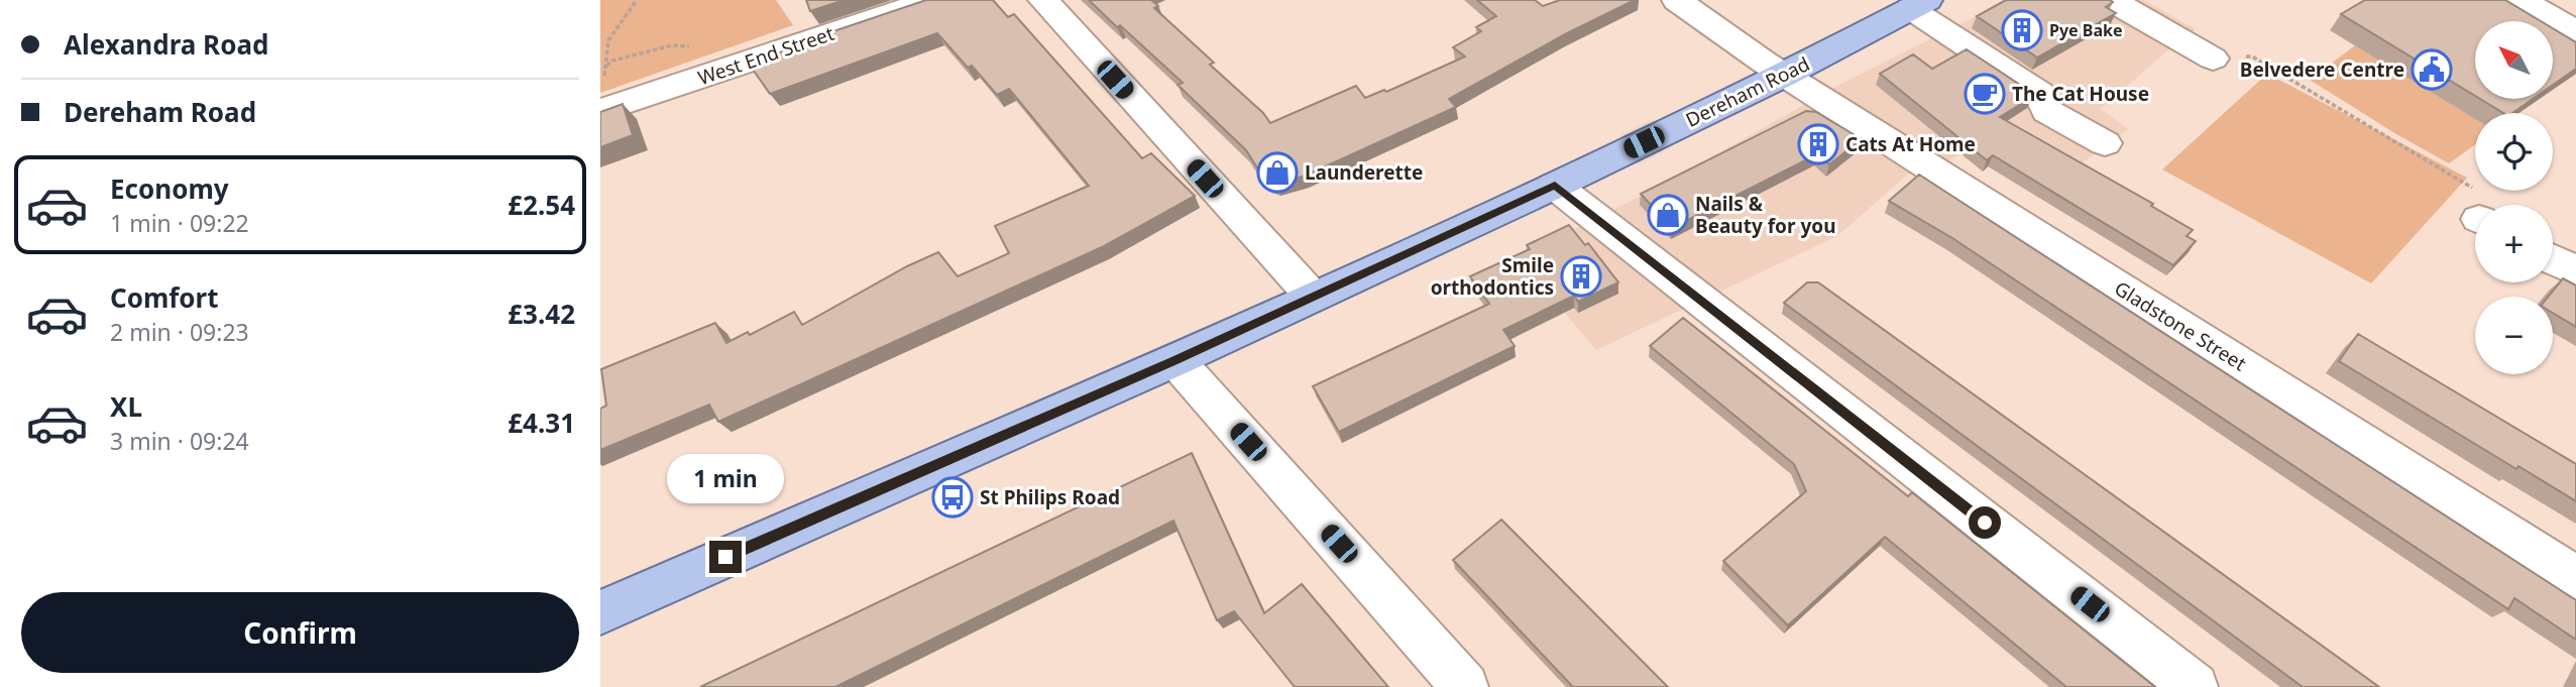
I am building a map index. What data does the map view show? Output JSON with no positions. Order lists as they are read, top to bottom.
{
  "streets": {
    "main road": ["Dereham Road"],
    "street": ["West End Street", "Gladstone Street"]
  },
  "crossings": [
    ["Dereham Road", "Gladstone Street"]
  ],
  "places": {
    "building": ["Pye Bake", "Cats At Home", "Smile orthodontics"],
    "public building": ["Belvedere Centre"],
    "cafe": ["The Cat House"],
    "shop": ["Launderette", "Nails & Beauty for you"],
    "bus stop": ["St Philips Road"]
  },
  "north": "top left",
  "page": {
    "banner": ["Alexandra Road", "Dereham Road"],
    "map_buttons": ["+", "−"],
    "list": [
      {
        "name": "Economy",
        "note": "1 min · 09:22",
        "value": "£2.54"
      },
      {
        "name": "Comfort",
        "note": "2 min · 09:23",
        "value": "£3.42"
      },
      {
        "name": "XL",
        "note": "3 min · 09:24",
        "value": "£4.31"
      }
    ],
    "bubble": "1 min",
    "buttons": "Confirm"
  }
}
